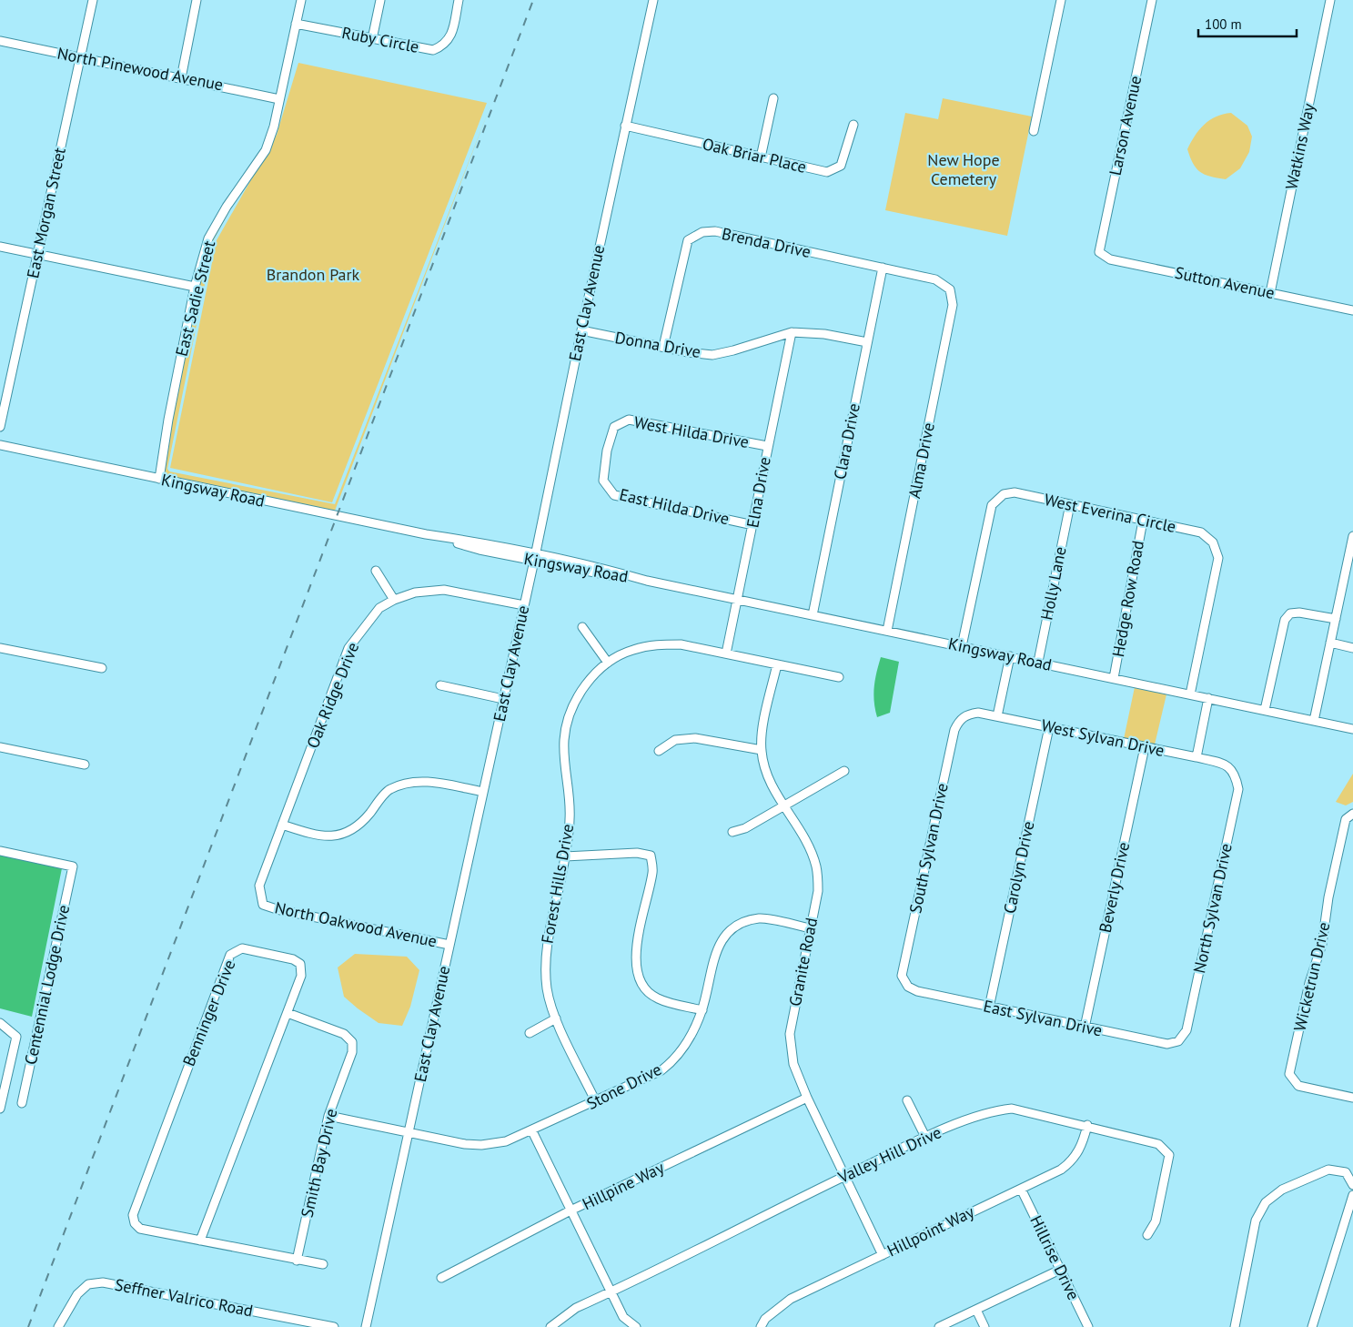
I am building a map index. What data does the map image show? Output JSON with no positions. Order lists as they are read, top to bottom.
{
  "streets": {
    "street": [
      "Ruby Circle",
      "North Pinewood Avenue",
      "Larson Avenue",
      "Watkins Way",
      "Oak Briar Place",
      "East Morgan Street",
      "Brenda Drive",
      "Sutton Avenue",
      "East Sadie Street",
      "East Clay Avenue",
      "Donna Drive",
      "West Hilda Drive",
      "Clara Drive",
      "Alma Drive",
      "Kingsway Road",
      "Elna Drive",
      "East Hilda Drive",
      "West Everina Circle",
      "Holly Lane",
      "Hedge Row Road",
      "Oak Ridge Drive",
      "West Sylvan Drive",
      "South Sylvan Drive",
      "Carolyn Drive",
      "Forest Hills Drive",
      "Beverly Drive",
      "North Sylvan Drive",
      "North Oakwood Avenue",
      "Granite Road",
      "Wicketrun Drive",
      "Centennial Lodge Drive",
      "Benninger Drive",
      "East Sylvan Drive",
      "Stone Drive",
      "Valley Hill Drive",
      "Smith Bay Drive",
      "Hillpine Way",
      "Hillpoint Way",
      "Hillrise Drive",
      "Seffner Valrico Road"
    ]
  },
  "crossings": [
    ["Ruby Circle", "East Sadie Street"],
    ["North Pinewood Avenue", "East Morgan Street"],
    ["North Pinewood Avenue", "East Sadie Street"],
    ["Larson Avenue", "Sutton Avenue"],
    ["Watkins Way", "Sutton Avenue"],
    ["Oak Briar Place", "East Clay Avenue"],
    ["Brenda Drive", "Donna Drive"],
    ["Brenda Drive", "Clara Drive"],
    ["Brenda Drive", "Alma Drive"],
    ["East Sadie Street", "Kingsway Road"],
    ["East Clay Avenue", "Donna Drive"],
    ["East Clay Avenue", "Kingsway Road"],
    ["East Clay Avenue", "Oak Ridge Drive"],
    ["East Clay Avenue", "North Oakwood Avenue"],
    ["East Clay Avenue", "Stone Drive"],
    ["Donna Drive", "Clara Drive"],
    ["Donna Drive", "Elna Drive"],
    ["West Hilda Drive", "Elna Drive"],
    ["West Hilda Drive", "East Hilda Drive"],
    ["Clara Drive", "Kingsway Road"],
    ["Alma Drive", "Kingsway Road"],
    ["Kingsway Road", "Elna Drive"],
    ["Kingsway Road", "West Everina Circle"],
    ["Kingsway Road", "Holly Lane"],
    ["Kingsway Road", "Hedge Row Road"],
    ["Elna Drive", "East Hilda Drive"],
    ["Elna Drive", "Forest Hills Drive"],
    ["West Everina Circle", "Holly Lane"],
    ["West Everina Circle", "Hedge Row Road"],
    ["Oak Ridge Drive", "North Oakwood Avenue"],
    ["West Sylvan Drive", "South Sylvan Drive"],
    ["West Sylvan Drive", "Carolyn Drive"],
    ["West Sylvan Drive", "Beverly Drive"],
    ["West Sylvan Drive", "North Sylvan Drive"],
    ["South Sylvan Drive", "East Sylvan Drive"],
    ["Carolyn Drive", "East Sylvan Drive"],
    ["Forest Hills Drive", "Granite Road"],
    ["Forest Hills Drive", "Stone Drive"],
    ["Beverly Drive", "East Sylvan Drive"],
    ["North Sylvan Drive", "East Sylvan Drive"],
    ["Granite Road", "Stone Drive"],
    ["Granite Road", "Valley Hill Drive"],
    ["Granite Road", "Hillpine Way"],
    ["Granite Road", "Hillpoint Way"],
    ["Benninger Drive", "Smith Bay Drive"],
    ["Stone Drive", "Smith Bay Drive"],
    ["Valley Hill Drive", "Hillpoint Way"],
    ["Hillpoint Way", "Hillrise Drive"]
  ],
  "parks": ["New Hope Cemetery", "Brandon Park"],
  "scale_bar": "100 m"
}
